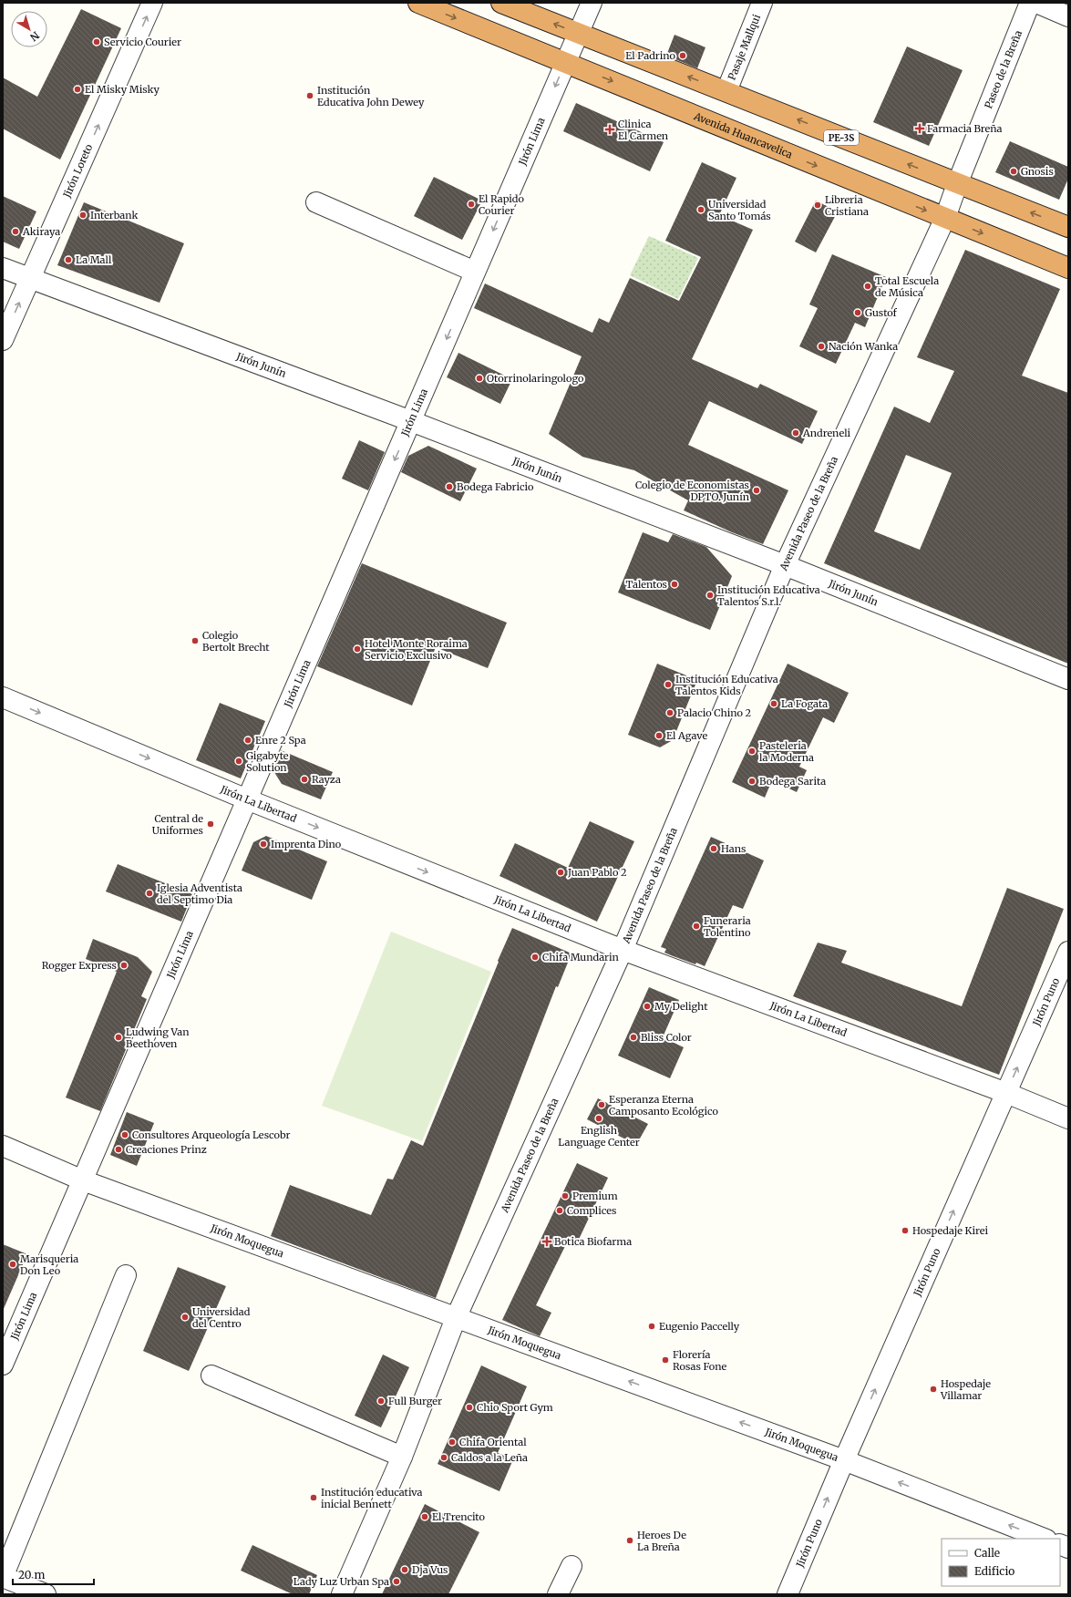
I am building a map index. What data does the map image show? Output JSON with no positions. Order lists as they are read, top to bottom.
{
  "streets": {
    "highway": ["Avenida Huancavelica", "PE-3S"],
    "street": [
      "Pasaje Mallqui",
      "Paseo de la Breña",
      "Jirón Lima",
      "Jirón Loreto",
      "Jirón Junín",
      "Avenida Paseo de la Breña",
      "Jirón La Libertad",
      "Jirón Puno",
      "Jirón Moquegua"
    ]
  },
  "crossings": [
    ["Pasaje Mallqui", "PE-3S"],
    ["Paseo de la Breña", "Avenida Huancavelica"],
    ["Paseo de la Breña", "PE-3S"],
    ["Paseo de la Breña", "Avenida Paseo de la Breña"],
    ["Avenida Huancavelica", "Jirón Lima"],
    ["Avenida Huancavelica", "Avenida Paseo de la Breña"],
    ["PE-3S", "Jirón Lima"],
    ["Jirón Lima", "Jirón Junín"],
    ["Jirón Lima", "Jirón La Libertad"],
    ["Jirón Lima", "Jirón Moquegua"],
    ["Jirón Loreto", "Jirón Junín"],
    ["Jirón Junín", "Avenida Paseo de la Breña"],
    ["Avenida Paseo de la Breña", "Jirón La Libertad"],
    ["Avenida Paseo de la Breña", "Jirón Moquegua"],
    ["Jirón La Libertad", "Jirón Puno"],
    ["Jirón Puno", "Jirón Moquegua"]
  ],
  "one_way": [
    "Jirón Lima",
    "Jirón Loreto",
    "Jirón La Libertad",
    "Jirón Puno",
    "Jirón Moquegua"
  ],
  "places": {
    "other": [
      "Servicio Courier",
      "El Padrino",
      "El Misky Misky",
      "Institución Educativa John Dewey",
      "Gnosis",
      "El Rapido Courier",
      "Libreria Cristiana",
      "Universidad Santo Tomás",
      "Interbank",
      "Akiraya",
      "La Mall",
      "Total Escuela de Música",
      "Gustof",
      "Nación Wanka",
      "Otorrinolaringologo",
      "Andreneli",
      "Bodega Fabricio",
      "Colegio de Economistas DPTO. Junín",
      "Talentos",
      "Institución Educativa Talentos S.r.l.",
      "Colegio Bertolt Brecht",
      "Hotel Monte Roraima Servicio Exclusivo",
      "Institución Educativa Talentos Kids",
      "La Fogata",
      "Palacio Chino 2",
      "El Agave",
      "Enre 2 Spa",
      "Pasteleria la Moderna",
      "Gigabyte Solution",
      "Rayza",
      "Bodega Sarita",
      "Central de Uniformes",
      "Imprenta Dino",
      "Hans",
      "Juan Pablo 2",
      "Iglesia Adventista del Septimo Dia",
      "Funeraria Tolentino",
      "Chifa Mundarin",
      "Rogger Express",
      "My Delight",
      "Ludwing Van Beethoven",
      "Bliss Color",
      "Esperanza Eterna Camposanto Ecológico",
      "English Language Center",
      "Consultores Arqueología Lescobr",
      "Creaciones Prinz",
      "Premium",
      "Complices",
      "Hospedaje Kirei",
      "Marisqueria Don Leo",
      "Universidad del Centro",
      "Eugenio Paccelly",
      "Florería Rosas Fone",
      "Hospedaje Villamar",
      "Full Burger",
      "Chio Sport Gym",
      "Chifa Oriental",
      "Caldos a la Leña",
      "Institución educativa inicial Bennett",
      "El Trencito",
      "Heroes De La Breña",
      "Dja Vus",
      "Lady Luz Urban Spa"
    ],
    "health": ["Farmacia Breña", "Clinica El Carmen", "Botica Biofarma"]
  },
  "legend": ["Calle", "Edificio"],
  "scale_bar": "20 m",
  "north": "bottom right"
}
